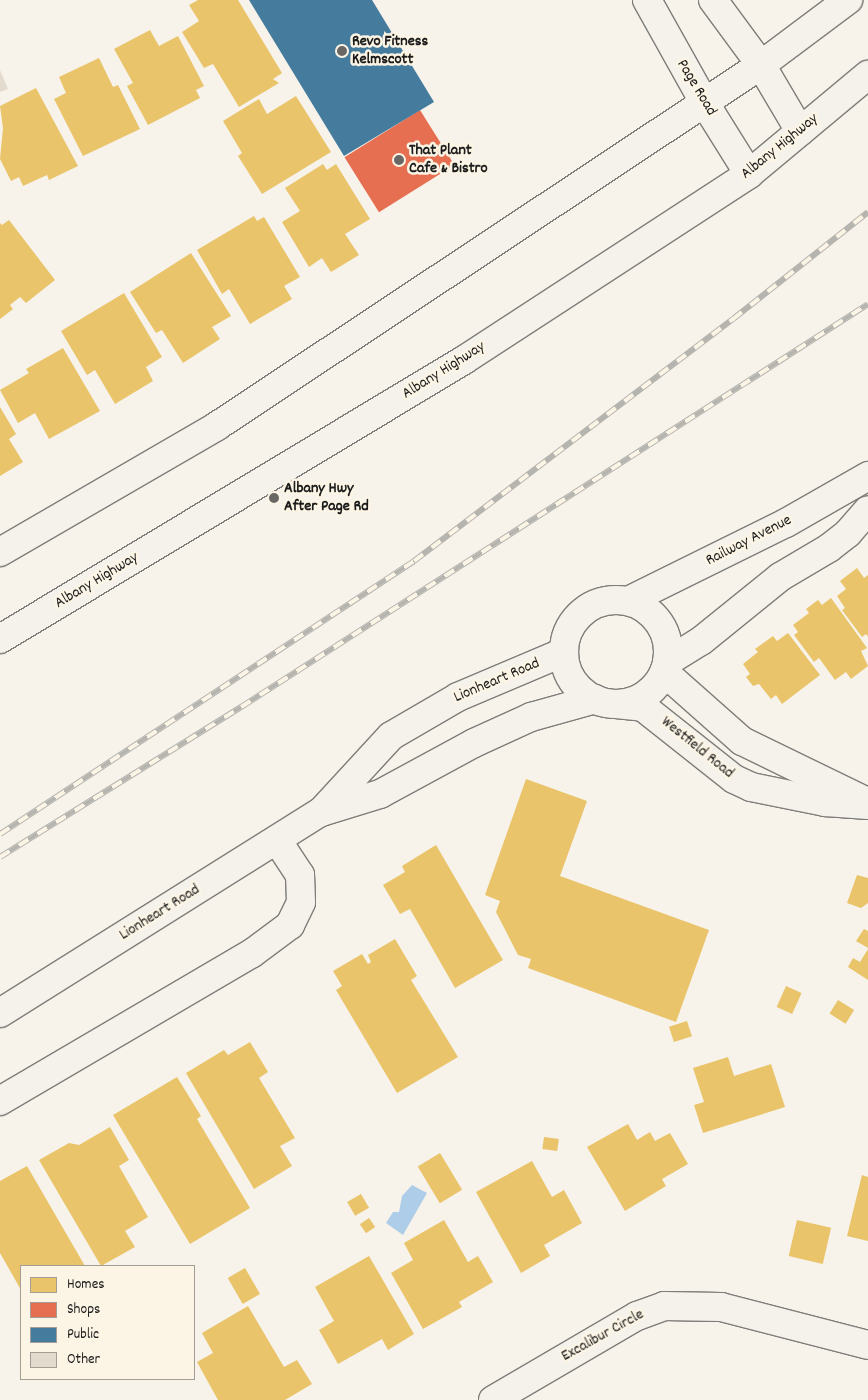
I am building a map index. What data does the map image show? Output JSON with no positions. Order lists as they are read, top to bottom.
{
  "streets": {
    "main road": [
      "Page Road",
      "Albany Highway",
      "Railway Avenue",
      "Lionheart Road",
      "Westfield Road",
      "Excalibur Circle"
    ]
  },
  "crossings": [
    ["Page Road", "Albany Highway"],
    ["Railway Avenue", "Lionheart Road"],
    ["Railway Avenue", "Westfield Road"],
    ["Lionheart Road", "Westfield Road"]
  ],
  "places": ["Revo Fitness Kelmscott", "That Plant Cafe & Bistro", "Albany Hwy After Page Rd"],
  "legend": [
    "Homes",
    "Shops",
    "Public",
    "Other"
  ]
}
